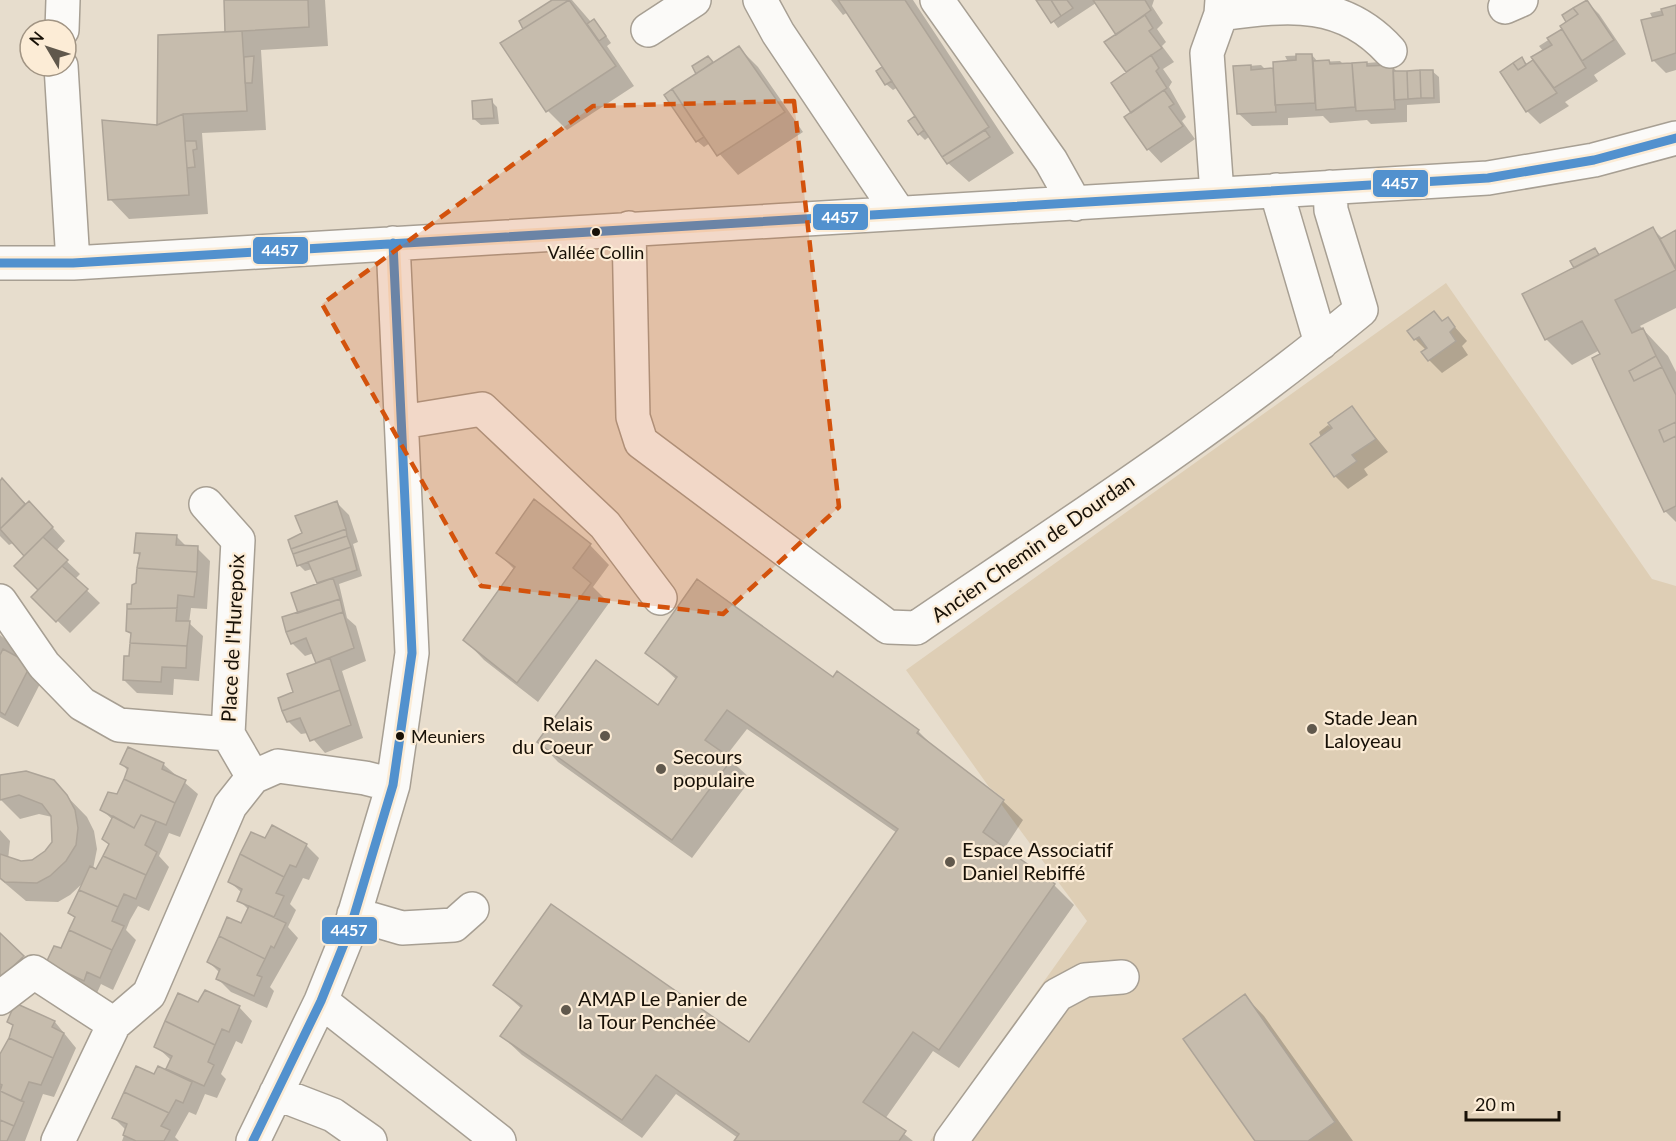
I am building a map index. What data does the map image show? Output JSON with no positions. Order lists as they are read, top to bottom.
{
  "streets": {
    "street": ["Ancien Chemin de Dourdan", "Place de l'Hurepoix"]
  },
  "places": [
    "Vallée Collin",
    "Stade Jean Laloyeau",
    "Meuniers",
    "Relais du Coeur",
    "Secours populaire",
    "Espace Associatif Daniel Rebiffé",
    "AMAP Le Panier de la Tour Penchée"
  ],
  "lines": ["transit line 4457"],
  "scale_bar": "20 m",
  "north": "top left"
}
